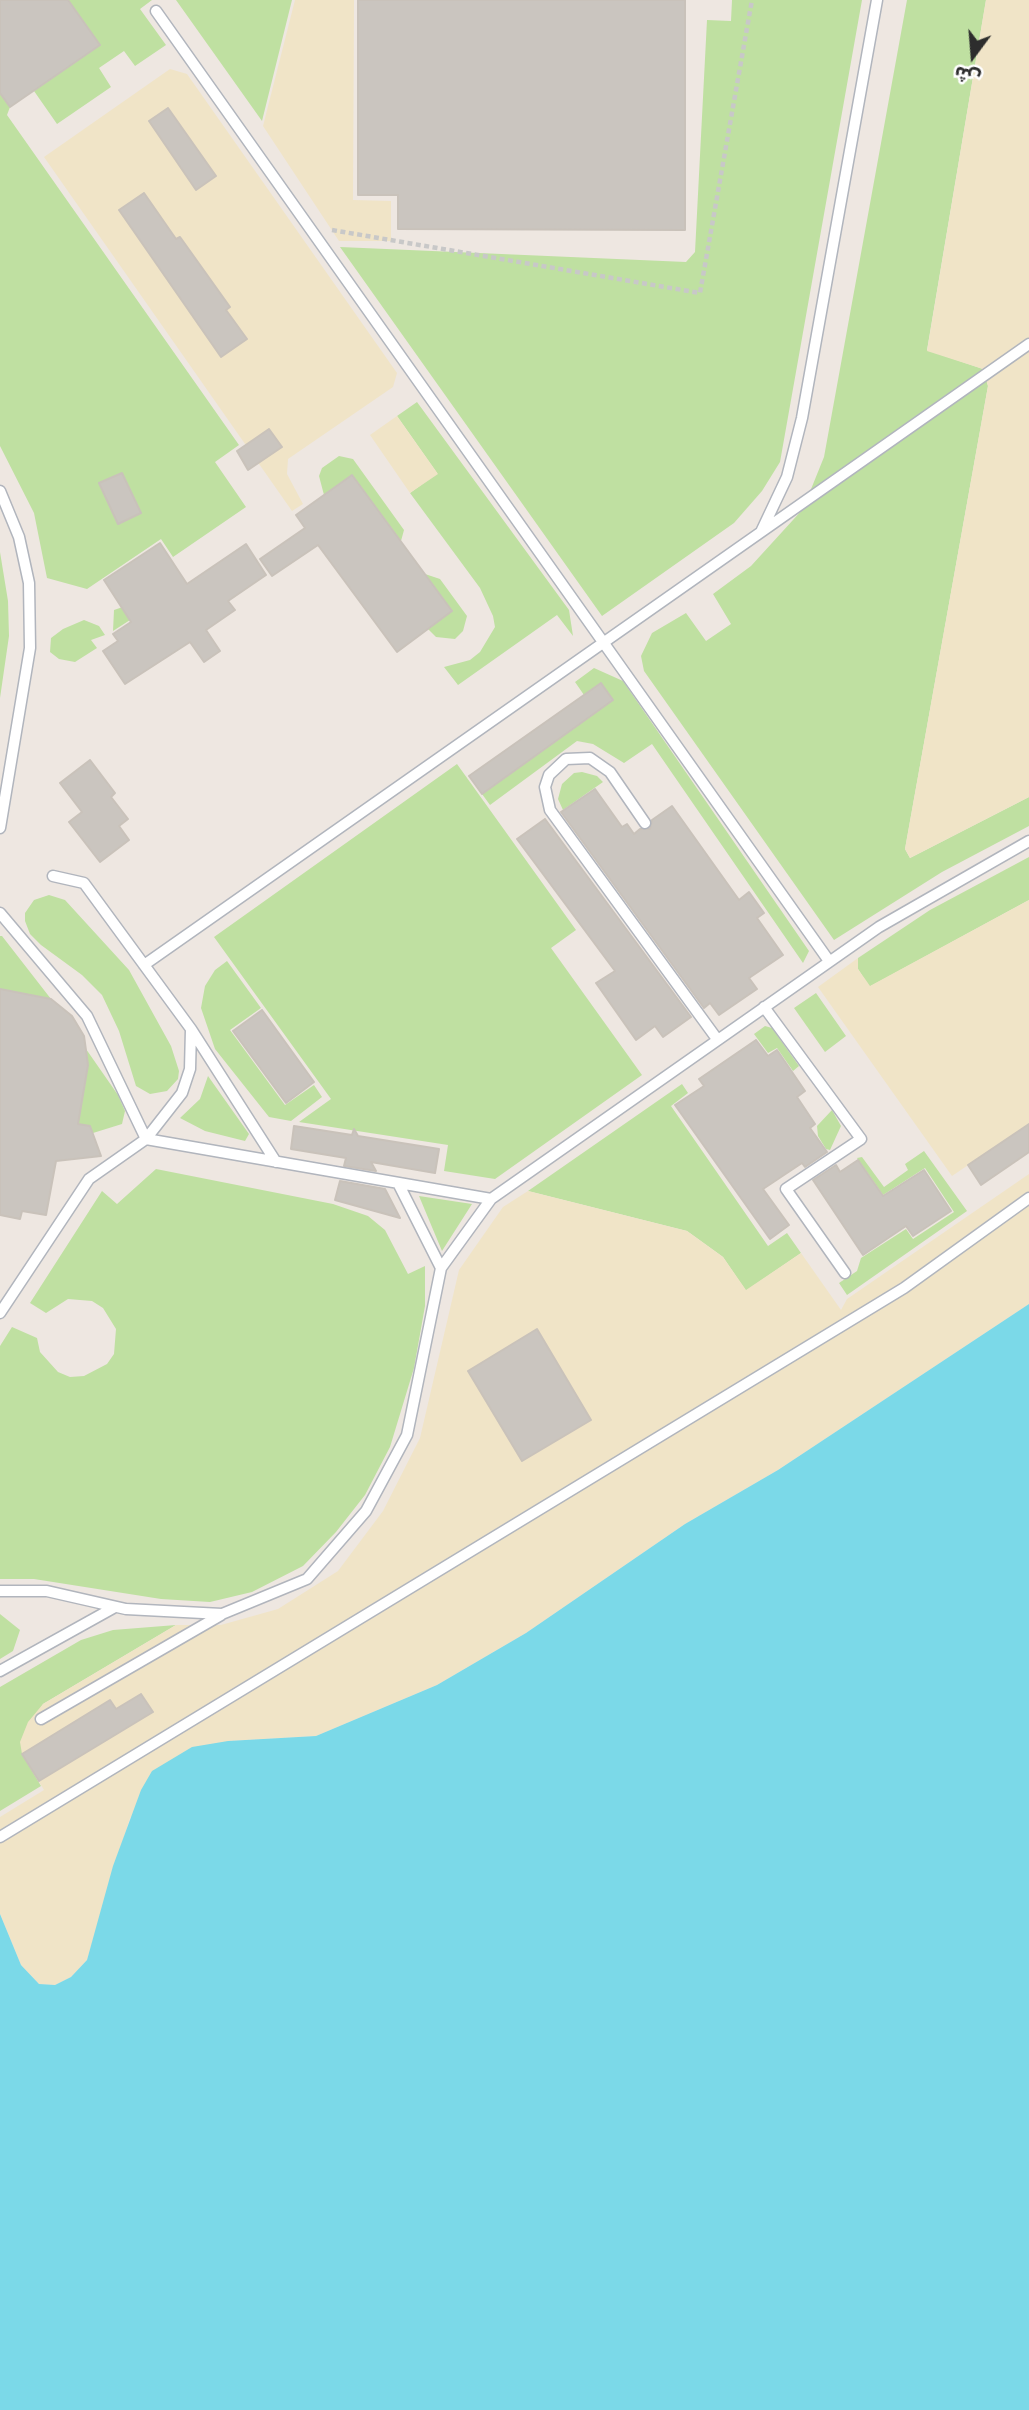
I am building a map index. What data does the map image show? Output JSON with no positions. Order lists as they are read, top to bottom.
{
  "north": "bottom"
}
